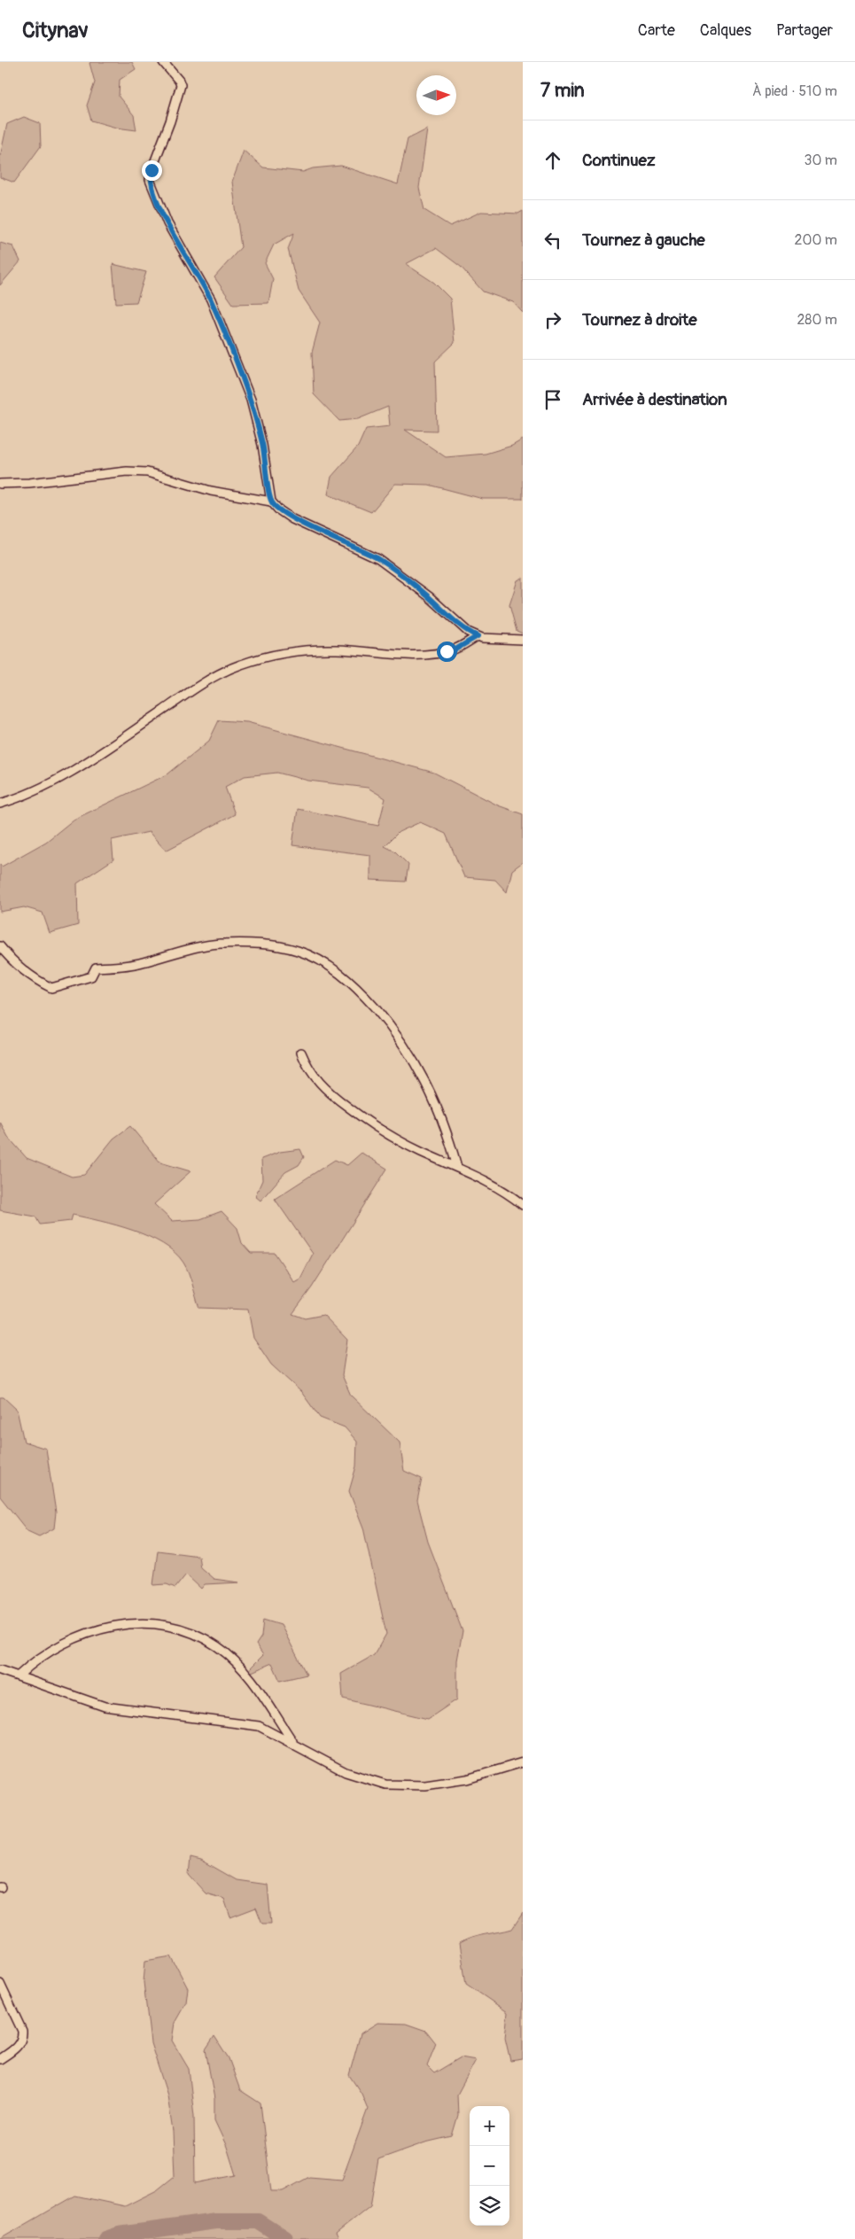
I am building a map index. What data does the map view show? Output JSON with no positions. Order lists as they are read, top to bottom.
{
  "north": "right",
  "page": {
    "header": "Citynav",
    "nav": ["Carte", "Calques", "Partager"],
    "heading": ["7 min", "À pied · 510 m"],
    "list": [
      ["Continuez", "30 m"],
      ["Tournez à gauche", "200 m"],
      ["Tournez à droite", "280 m"],
      "Arrivée à destination"
    ],
    "map_buttons": ["+", "−"]
  }
}
